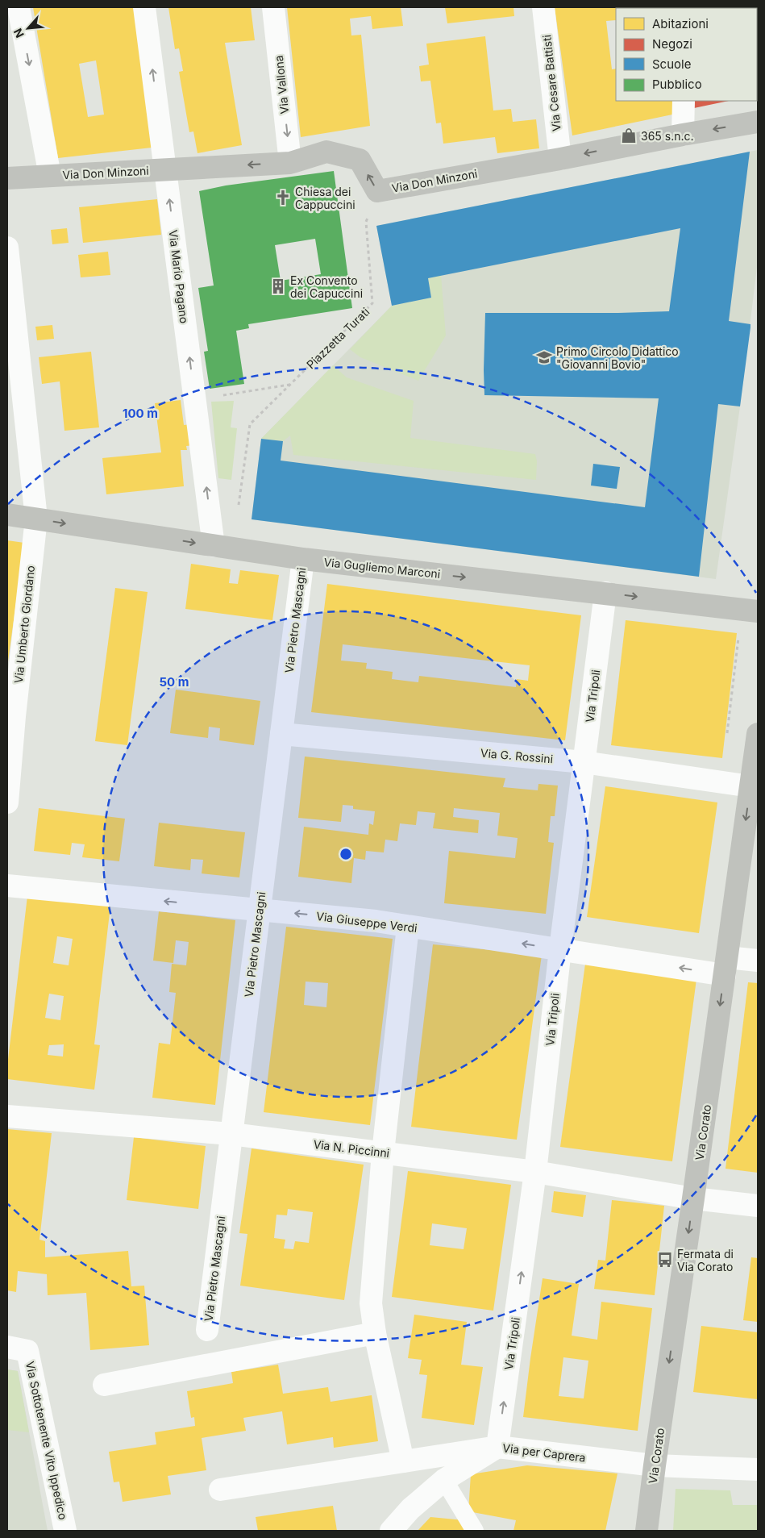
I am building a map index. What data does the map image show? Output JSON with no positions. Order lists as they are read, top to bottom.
{
  "streets": {
    "main road": ["Via Don Minzoni", "Via Gugliemo Marconi", "Via Corato"],
    "street": [
      "Via Cesare Battisti",
      "Via Vallona",
      "Via Mario Pagano",
      "Via Pietro Mascagni",
      "Via Umberto Giordano",
      "Via Tripoli",
      "Via G. Rossini",
      "Via Giuseppe Verdi",
      "Via N. Piccinni",
      "Via Sottotenente Vito Ippedico",
      "Via per Caprera"
    ],
    "path": ["Piazzetta Turati"]
  },
  "crossings": [
    ["Via Cesare Battisti", "Via Don Minzoni"],
    ["Via Vallona", "Via Don Minzoni"],
    ["Via Don Minzoni", "Via Mario Pagano"],
    ["Via Don Minzoni", "Piazzetta Turati"],
    ["Via Mario Pagano", "Piazzetta Turati"],
    ["Via Mario Pagano", "Via Gugliemo Marconi"],
    ["Piazzetta Turati", "Via Gugliemo Marconi"],
    ["Via Gugliemo Marconi", "Via Pietro Mascagni"],
    ["Via Gugliemo Marconi", "Via Umberto Giordano"],
    ["Via Gugliemo Marconi", "Via Tripoli"],
    ["Via Pietro Mascagni", "Via G. Rossini"],
    ["Via Pietro Mascagni", "Via Giuseppe Verdi"],
    ["Via Pietro Mascagni", "Via N. Piccinni"],
    ["Via Tripoli", "Via G. Rossini"],
    ["Via Tripoli", "Via Giuseppe Verdi"],
    ["Via Tripoli", "Via N. Piccinni"],
    ["Via Tripoli", "Via per Caprera"],
    ["Via G. Rossini", "Via Corato"],
    ["Via Giuseppe Verdi", "Via Corato"],
    ["Via Corato", "Via N. Piccinni"],
    ["Via Corato", "Via per Caprera"]
  ],
  "one_way": [
    "Via Vallona",
    "Via Don Minzoni",
    "Via Mario Pagano",
    "Via Gugliemo Marconi",
    "Via Giuseppe Verdi",
    "Via Corato"
  ],
  "places": {
    "shop": ["365 s.n.c."],
    "church": ["Chiesa dei Cappuccini"],
    "building": ["Ex Convento dei Capuccini"],
    "school or university": ["Primo Circolo Didattico \"Giovanni Bovio\""],
    "bus stop": ["Fermata di Via Corato"]
  },
  "legend": [
    "Abitazioni",
    "Negozi",
    "Scuole",
    "Pubblico"
  ],
  "north": "bottom left",
  "rings": ["100 m", "50 m"]
}
